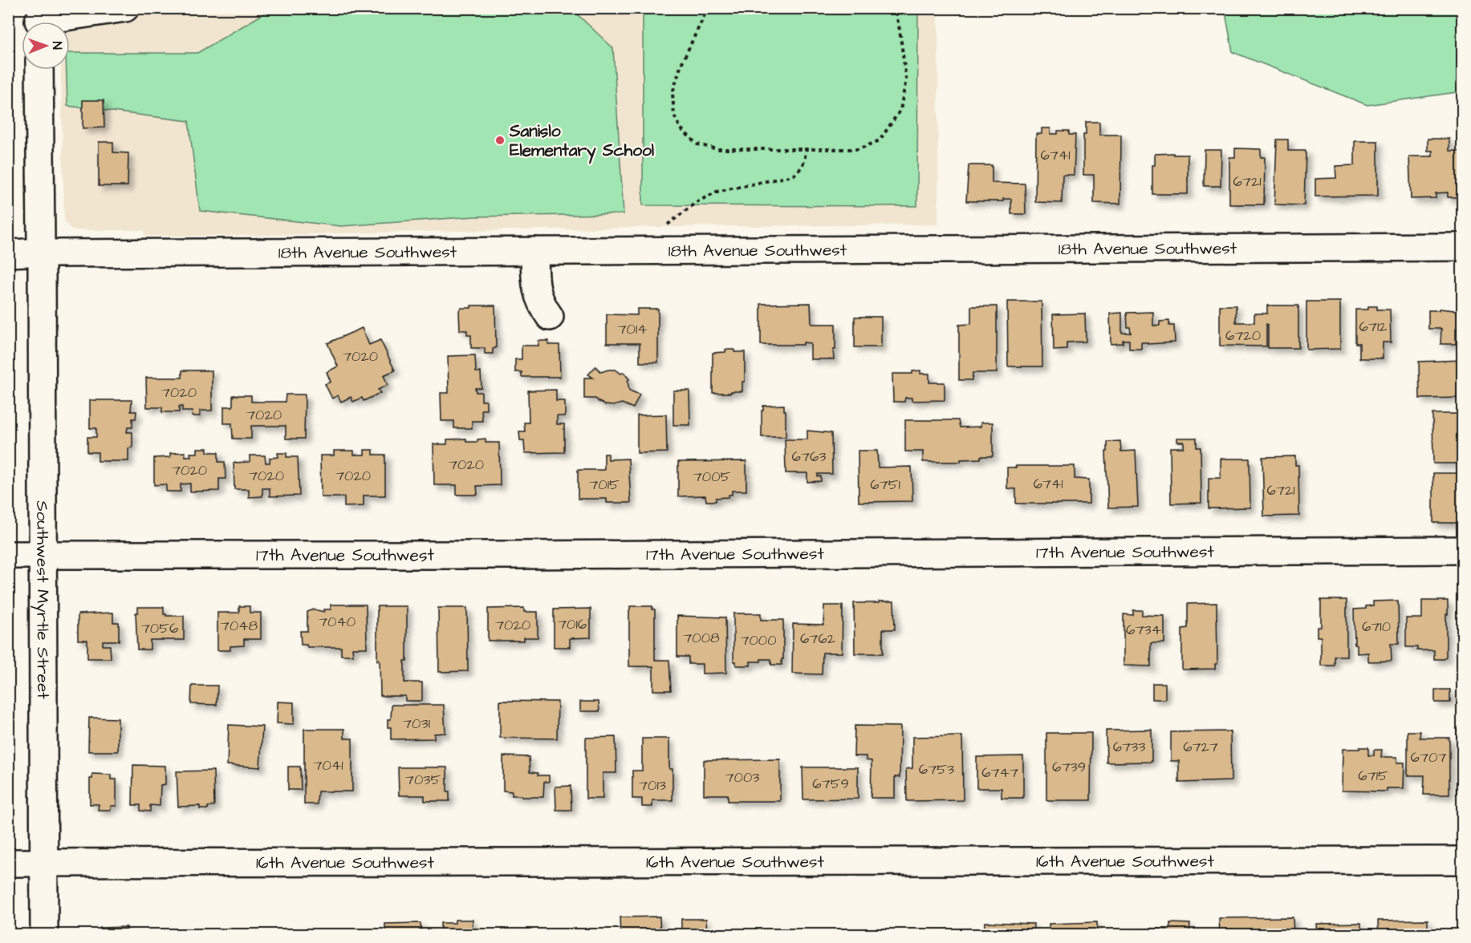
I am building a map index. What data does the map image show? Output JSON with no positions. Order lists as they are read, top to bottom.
{
  "streets": {
    "street": [
      "18th Avenue Southwest",
      "17th Avenue Southwest",
      "Southwest Myrtle Street",
      "16th Avenue Southwest"
    ]
  },
  "crossings": [
    ["18th Avenue Southwest", "Southwest Myrtle Street"],
    ["17th Avenue Southwest", "Southwest Myrtle Street"],
    ["Southwest Myrtle Street", "16th Avenue Southwest"]
  ],
  "places": ["Sanislo Elementary School"],
  "house_numbers": [
    "6741",
    "6721",
    "6712",
    "7014",
    "6720",
    "7020",
    "7020",
    "7020",
    "6763",
    "7020",
    "7020",
    "7020",
    "7020",
    "7005",
    "6741",
    "7015",
    "6751",
    "6721",
    "7040",
    "7016",
    "7020",
    "7048",
    "6710",
    "7056",
    "6734",
    "7008",
    "6762",
    "7000",
    "7031",
    "6733",
    "6727",
    "6707",
    "7041",
    "6739",
    "6753",
    "6747",
    "6715",
    "7003",
    "7035",
    "6759",
    "7013"
  ],
  "north": "right"
}
